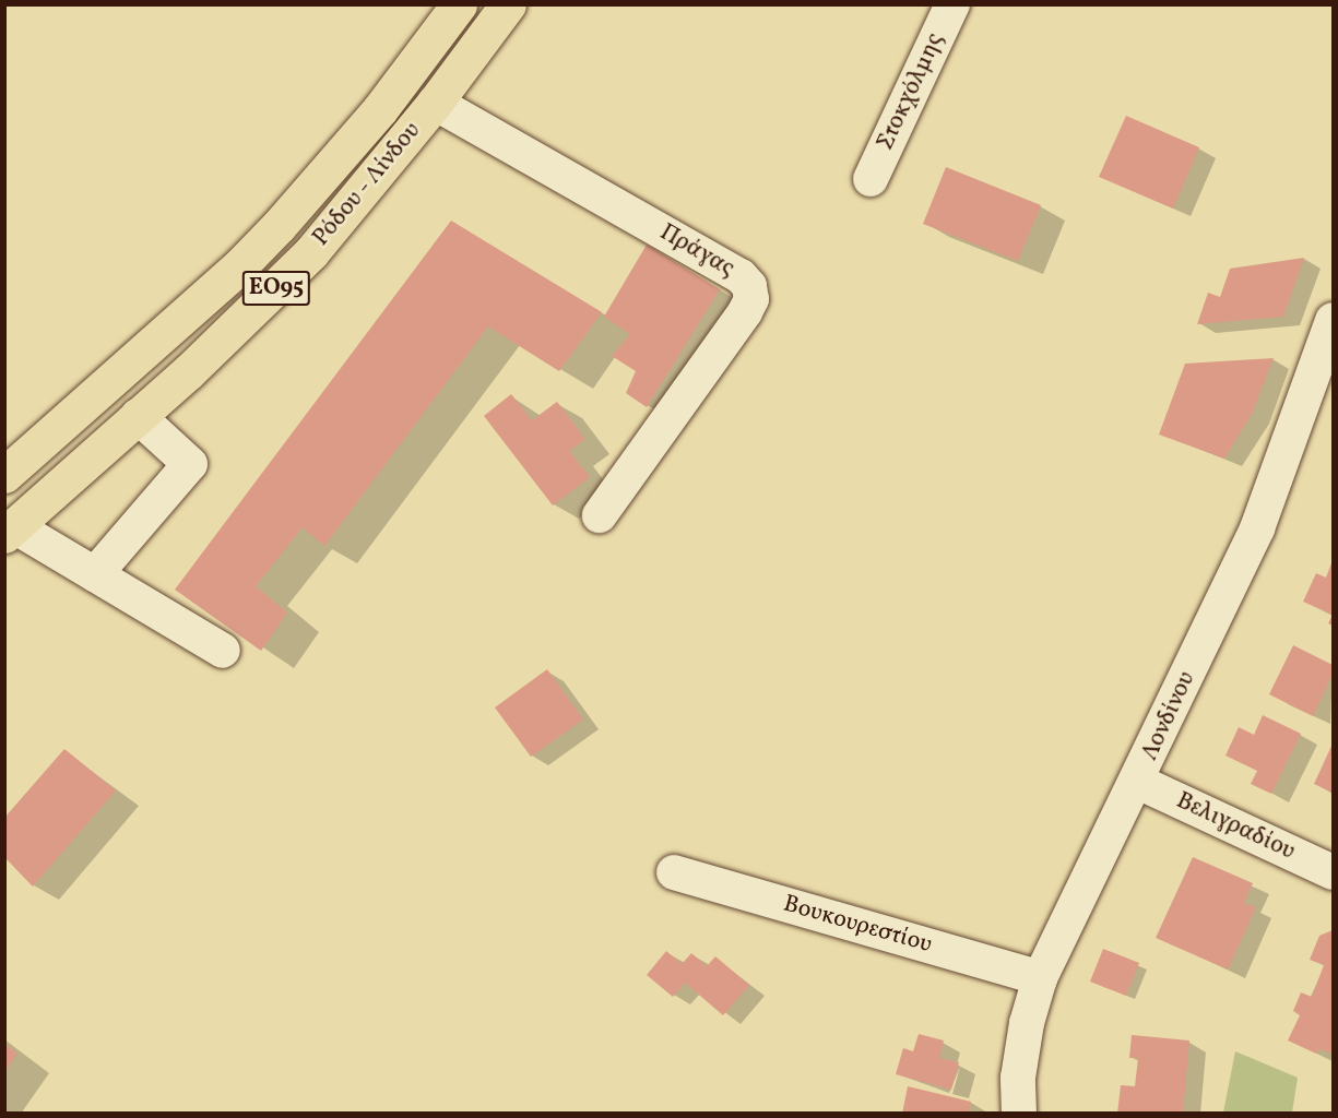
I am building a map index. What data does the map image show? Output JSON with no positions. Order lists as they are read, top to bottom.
{
  "streets": {
    "main road": ["Ρόδου - Λίνδου", "ΕΟ95"],
    "street": [
      "Στοκχόλμης",
      "Πράγας",
      "Λονδίνου",
      "Βελιγραδίου",
      "Βουκουρεστίου"
    ]
  },
  "crossings": [
    ["Ρόδου - Λίνδου", "Πράγας"],
    ["Λονδίνου", "Βελιγραδίου"],
    ["Λονδίνου", "Βουκουρεστίου"]
  ]
}
